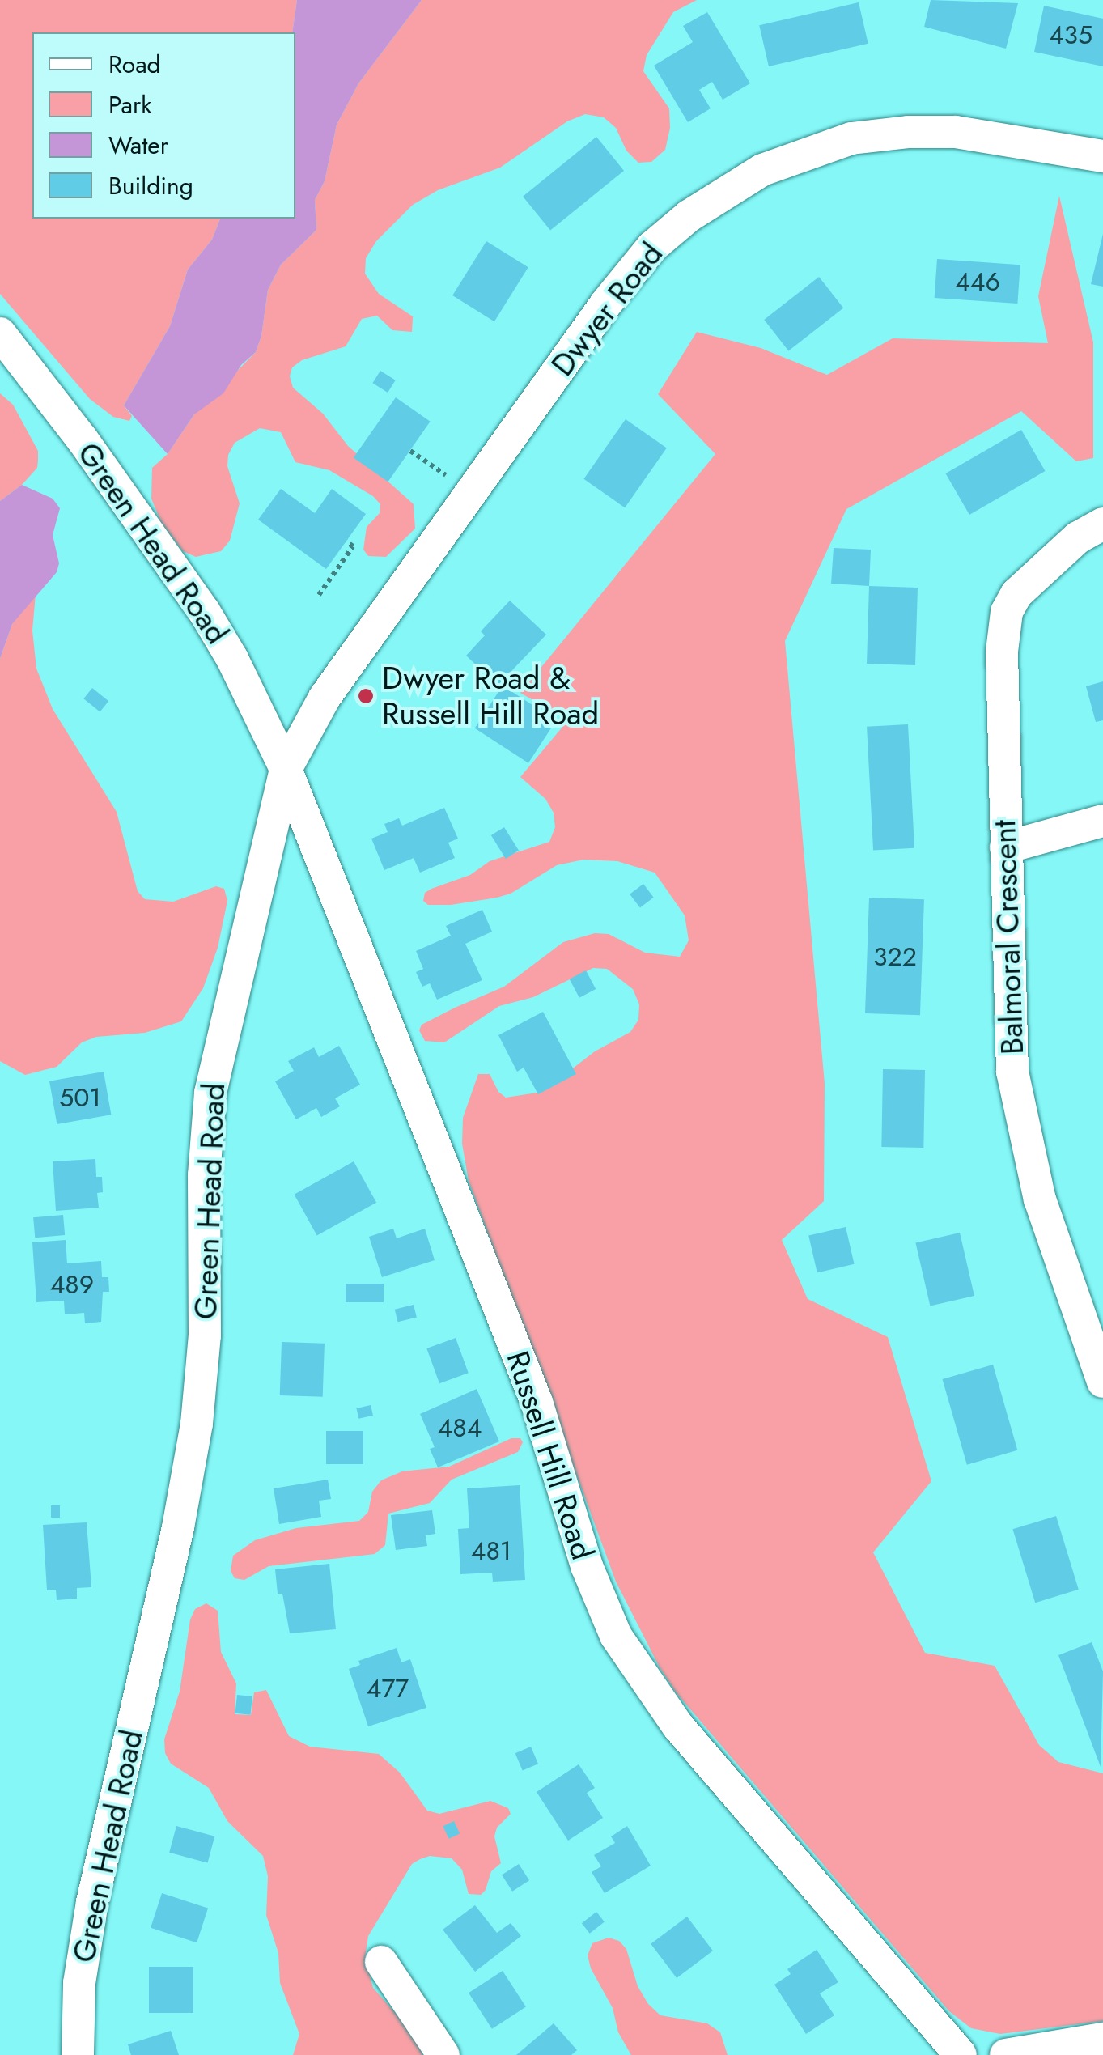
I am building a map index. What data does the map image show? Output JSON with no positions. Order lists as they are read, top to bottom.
{
  "streets": {
    "street": [
      "Dwyer Road",
      "Green Head Road",
      "Balmoral Crescent",
      "Russell Hill Road"
    ]
  },
  "crossings": [
    ["Dwyer Road", "Green Head Road"],
    ["Dwyer Road", "Russell Hill Road"],
    ["Green Head Road", "Russell Hill Road"]
  ],
  "places": ["Dwyer Road & Russell Hill Road"],
  "house_numbers": [
    "435",
    "446",
    "322",
    "501",
    "489",
    "484",
    "481",
    "477"
  ],
  "legend": [
    "Road",
    "Park",
    "Water",
    "Building"
  ]
}
